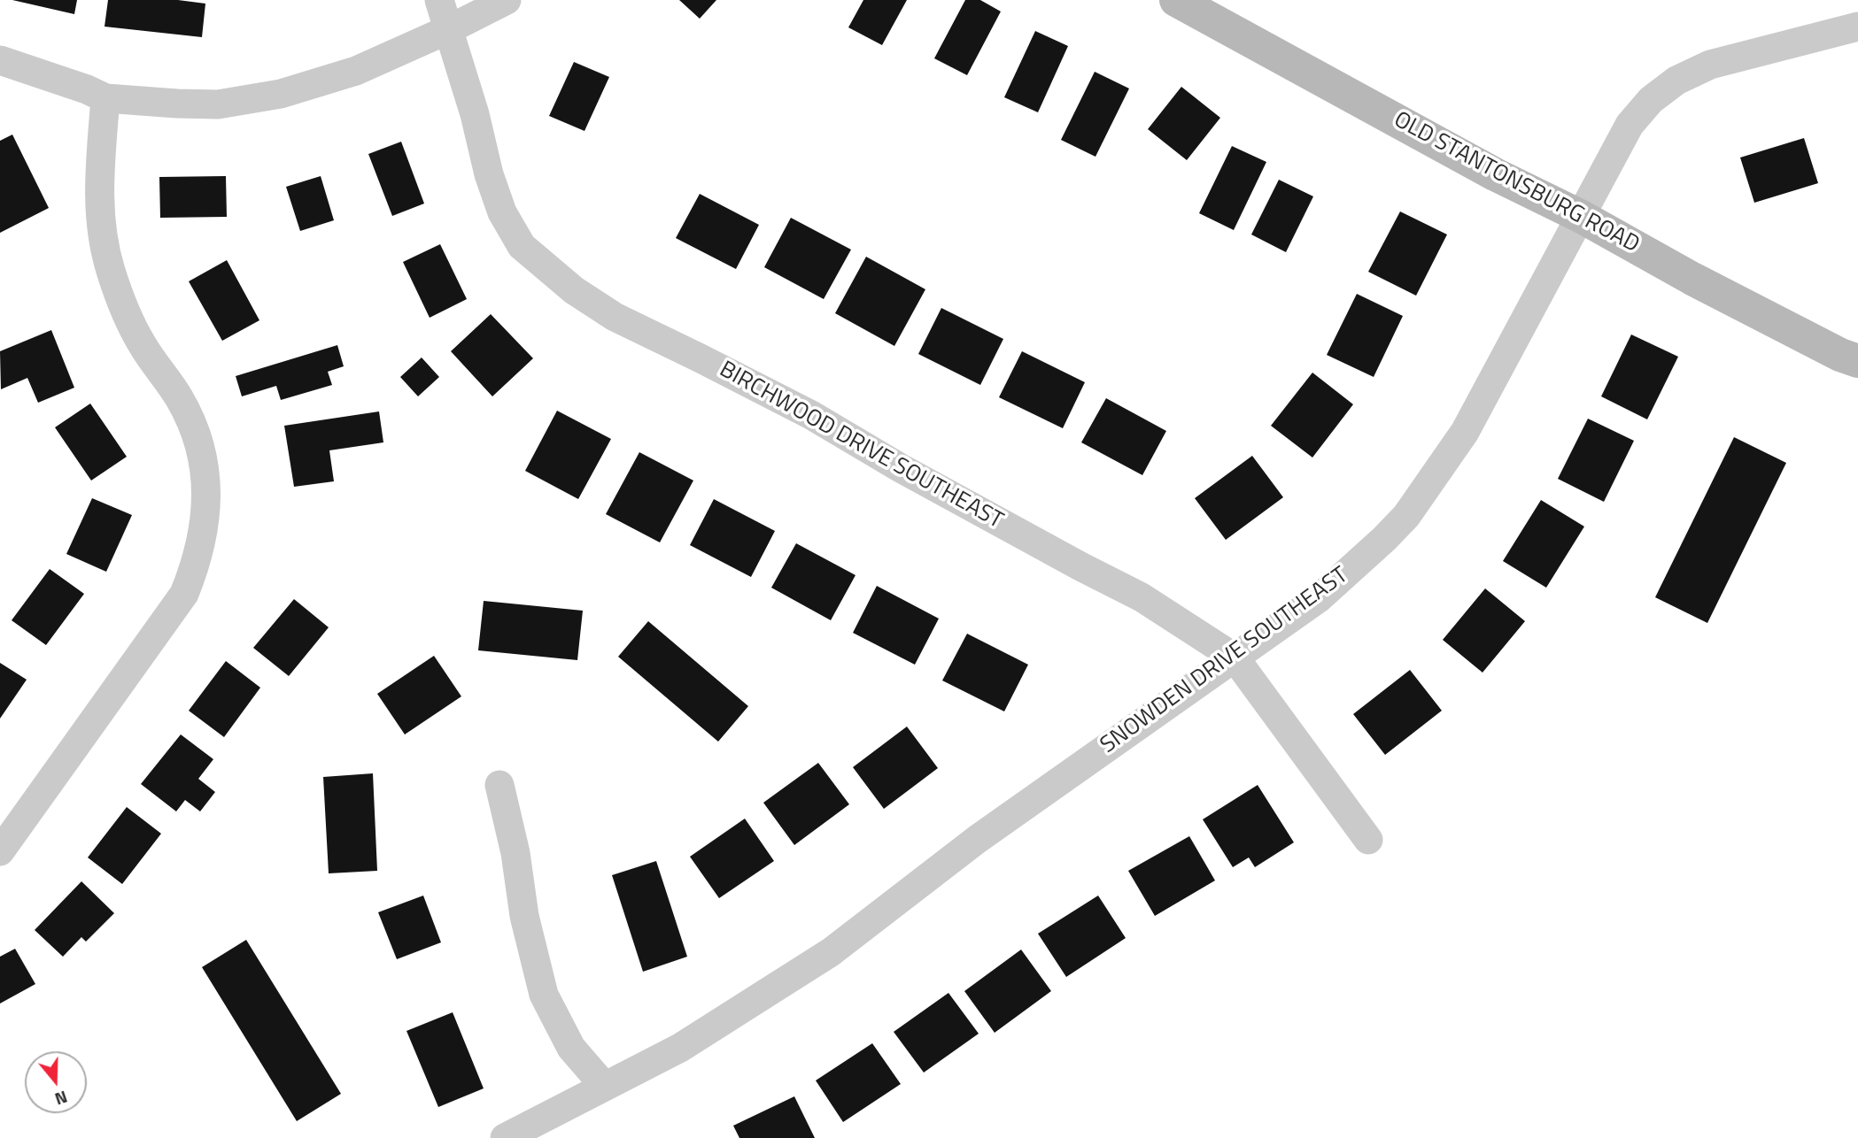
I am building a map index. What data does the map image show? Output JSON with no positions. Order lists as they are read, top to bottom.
{
  "streets": {
    "street": ["OLD STANTONSBURG ROAD", "BIRCHWOOD DRIVE SOUTHEAST", "SNOWDEN DRIVE SOUTHEAST"]
  },
  "crossings": [
    ["OLD STANTONSBURG ROAD", "SNOWDEN DRIVE SOUTHEAST"],
    ["BIRCHWOOD DRIVE SOUTHEAST", "SNOWDEN DRIVE SOUTHEAST"]
  ],
  "north": "bottom"
}
